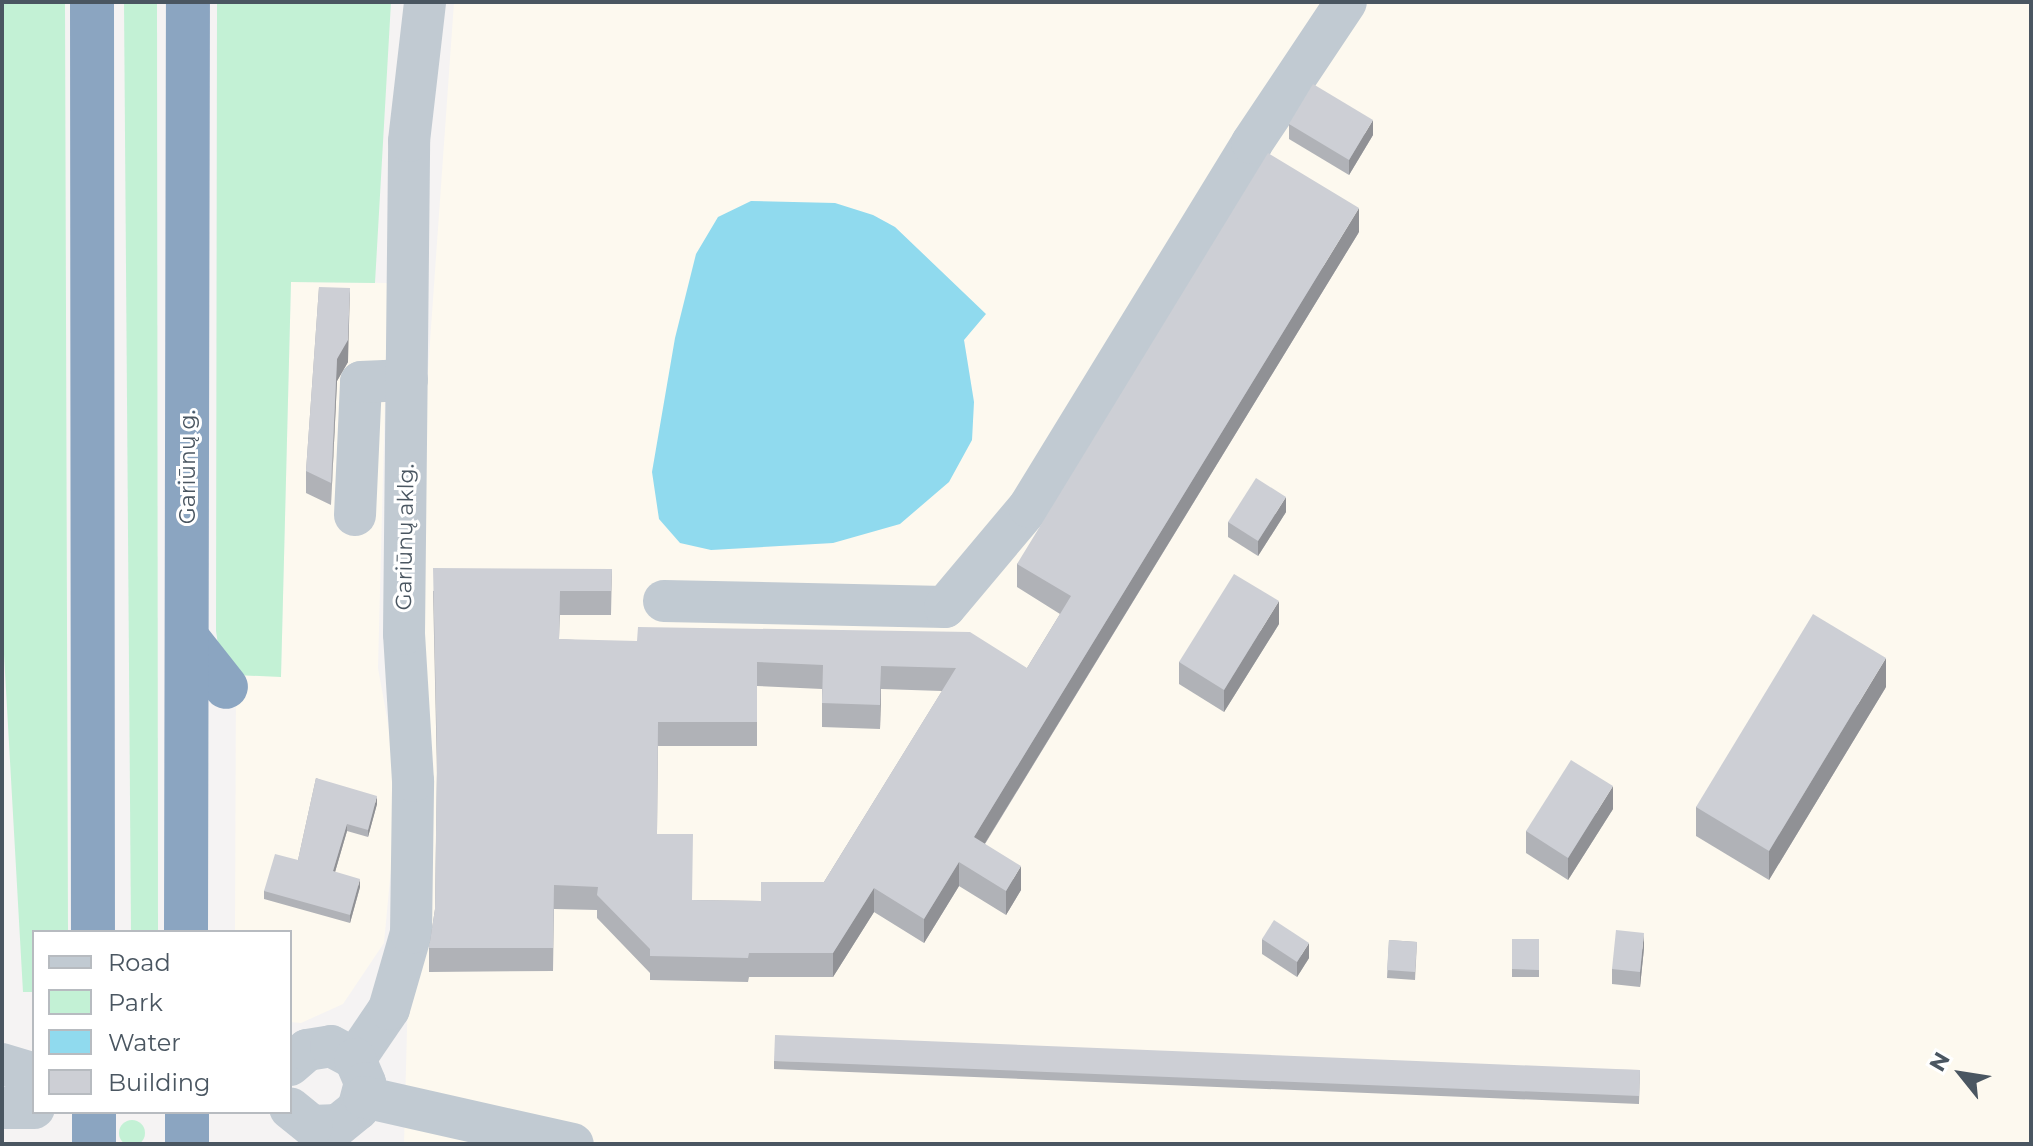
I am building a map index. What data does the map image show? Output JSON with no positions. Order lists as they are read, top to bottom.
{
  "streets": {
    "highway": ["Gariūnų g."],
    "street": ["Gariūnų aklg."]
  },
  "legend": [
    "Road",
    "Park",
    "Water",
    "Building"
  ],
  "north": "top left"
}
